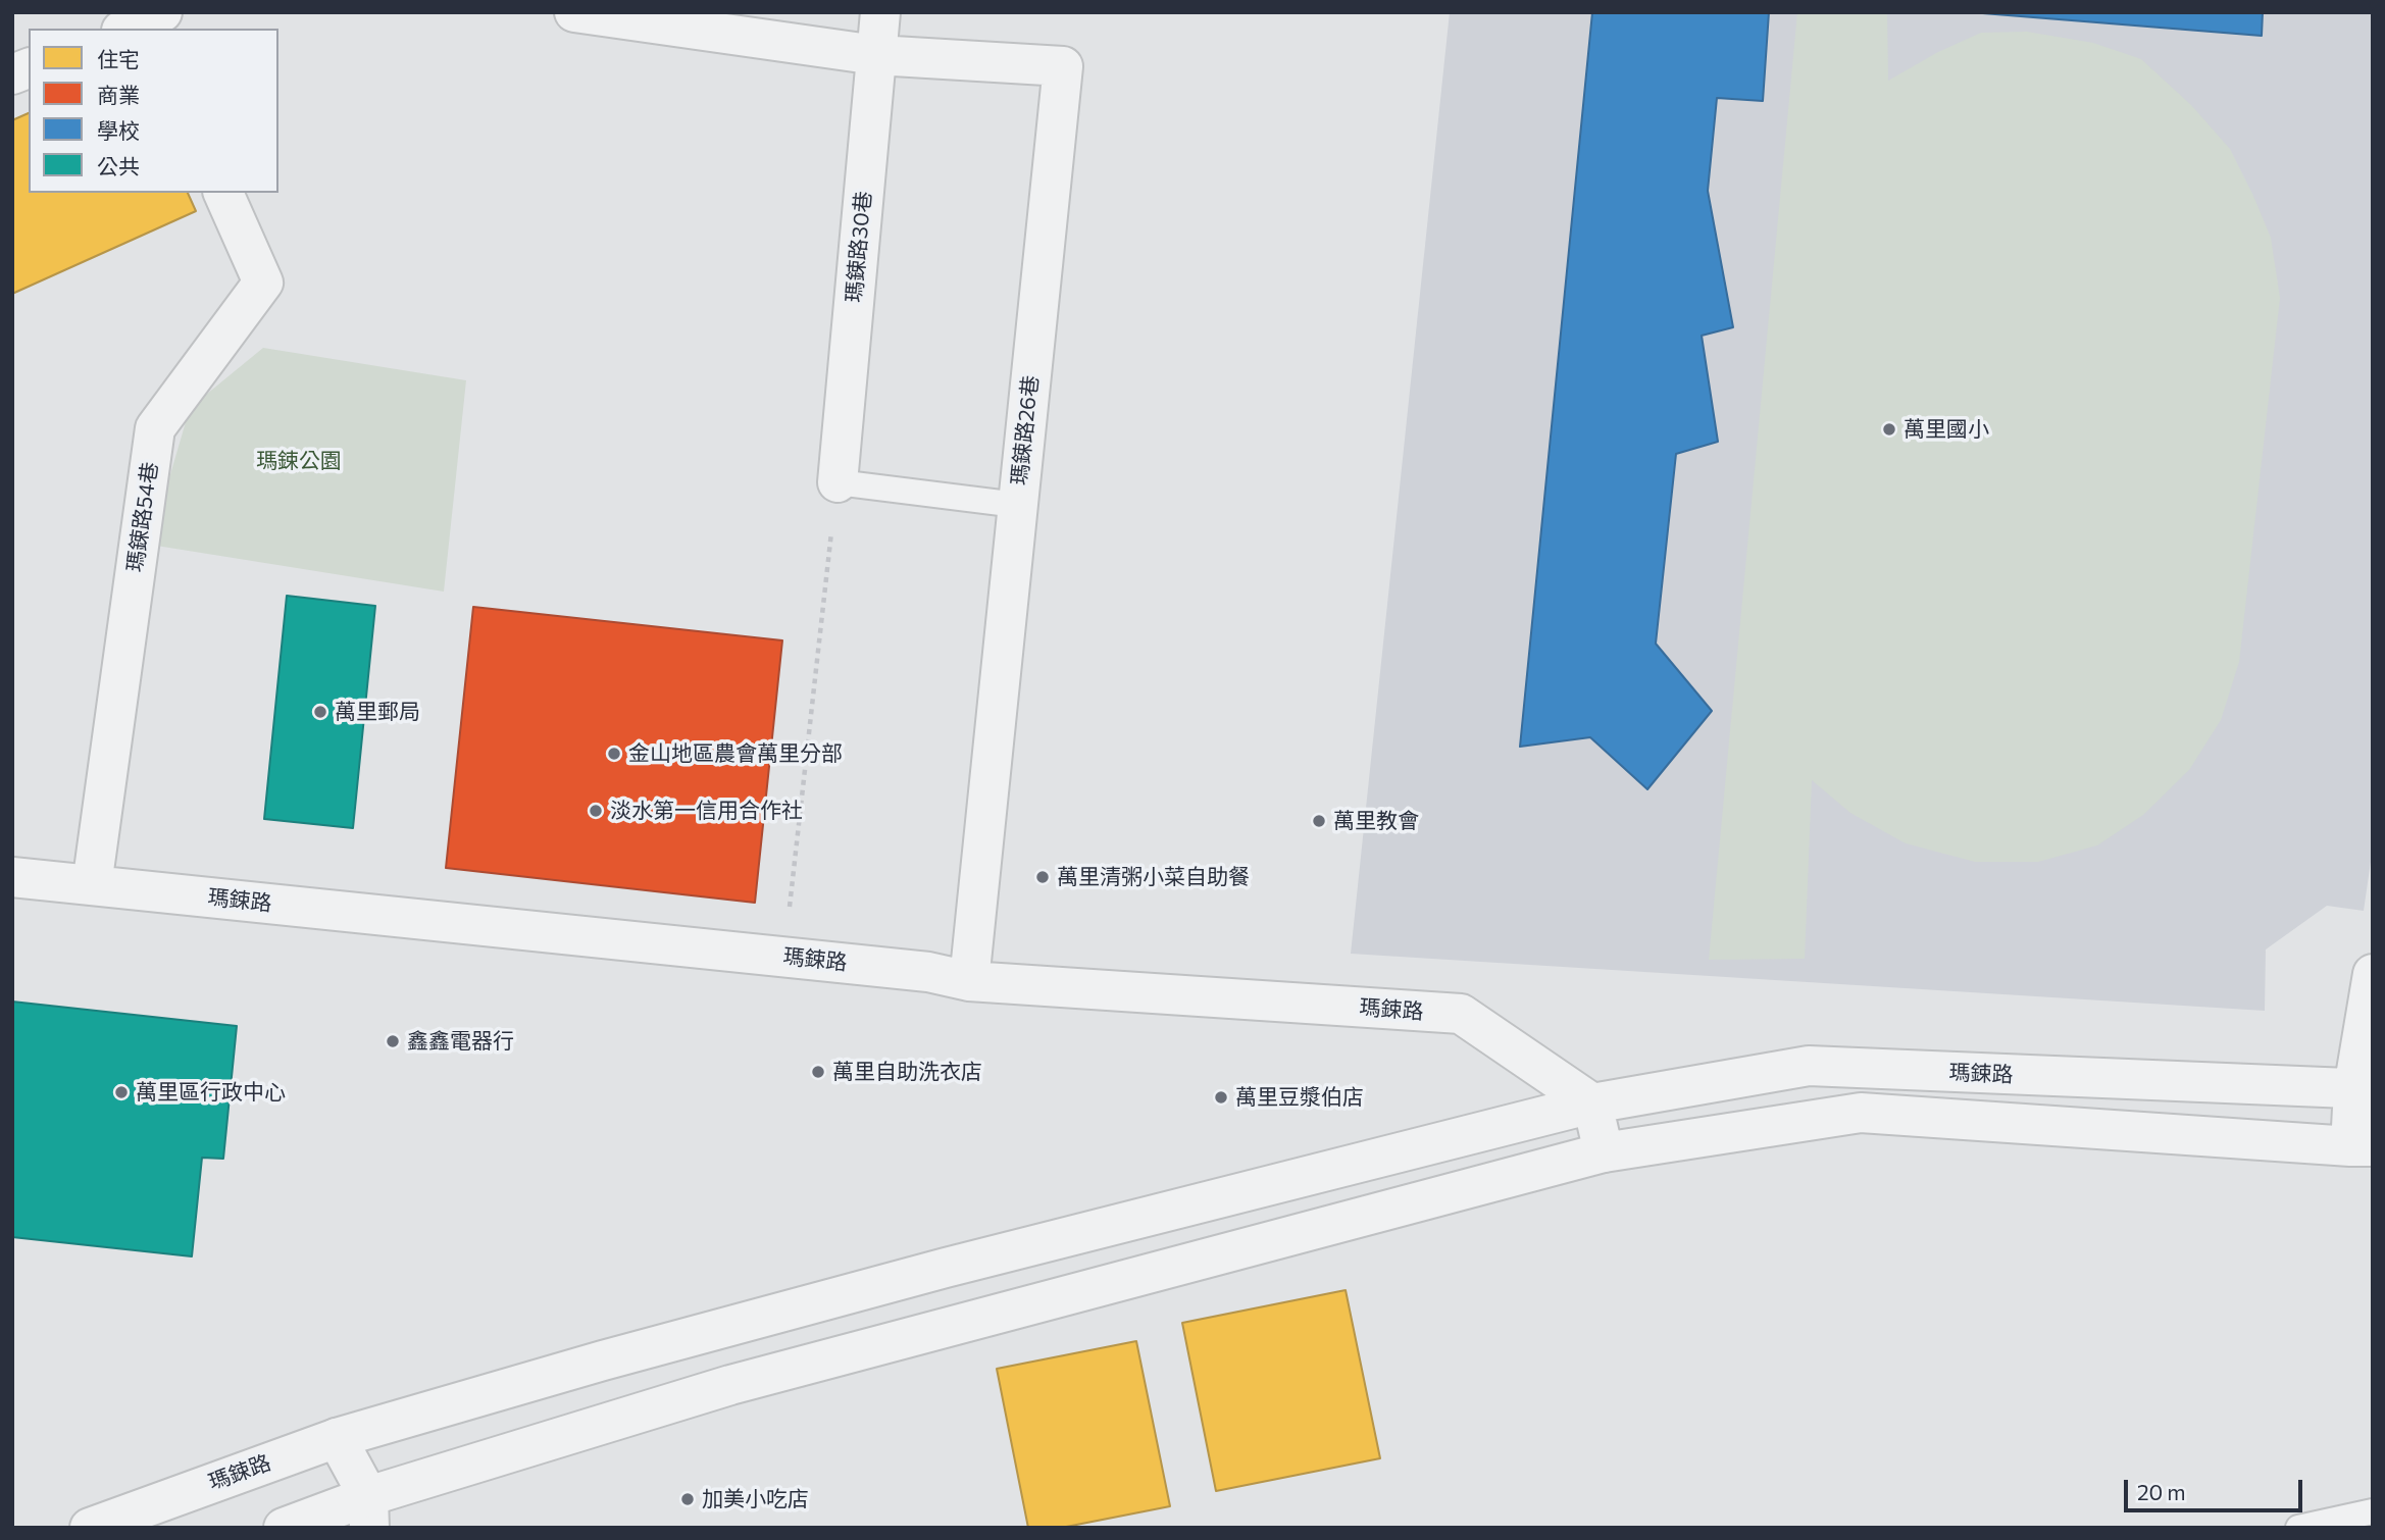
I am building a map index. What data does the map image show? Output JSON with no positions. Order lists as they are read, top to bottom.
{
  "streets": {
    "street": [
      "瑪鋉路30巷",
      "瑪鋉路26巷",
      "瑪鋉路54巷",
      "瑪鋉路"
    ]
  },
  "crossings": [
    ["瑪鋉路30巷", "瑪鋉路26巷"],
    ["瑪鋉路26巷", "瑪鋉路"],
    ["瑪鋉路54巷", "瑪鋉路"]
  ],
  "parks": ["瑪鋉公園"],
  "places": [
    "萬里國小",
    "萬里郵局",
    "金山地區農會萬里分部",
    "淡水第一信用合作社",
    "萬里教會",
    "萬里清粥小菜自助餐",
    "鑫鑫電器行",
    "萬里自助洗衣店",
    "萬里區行政中心",
    "萬里豆漿伯店",
    "加美小吃店"
  ],
  "legend": [
    "住宅",
    "商業",
    "學校",
    "公共"
  ],
  "scale_bar": "20 m"
}
